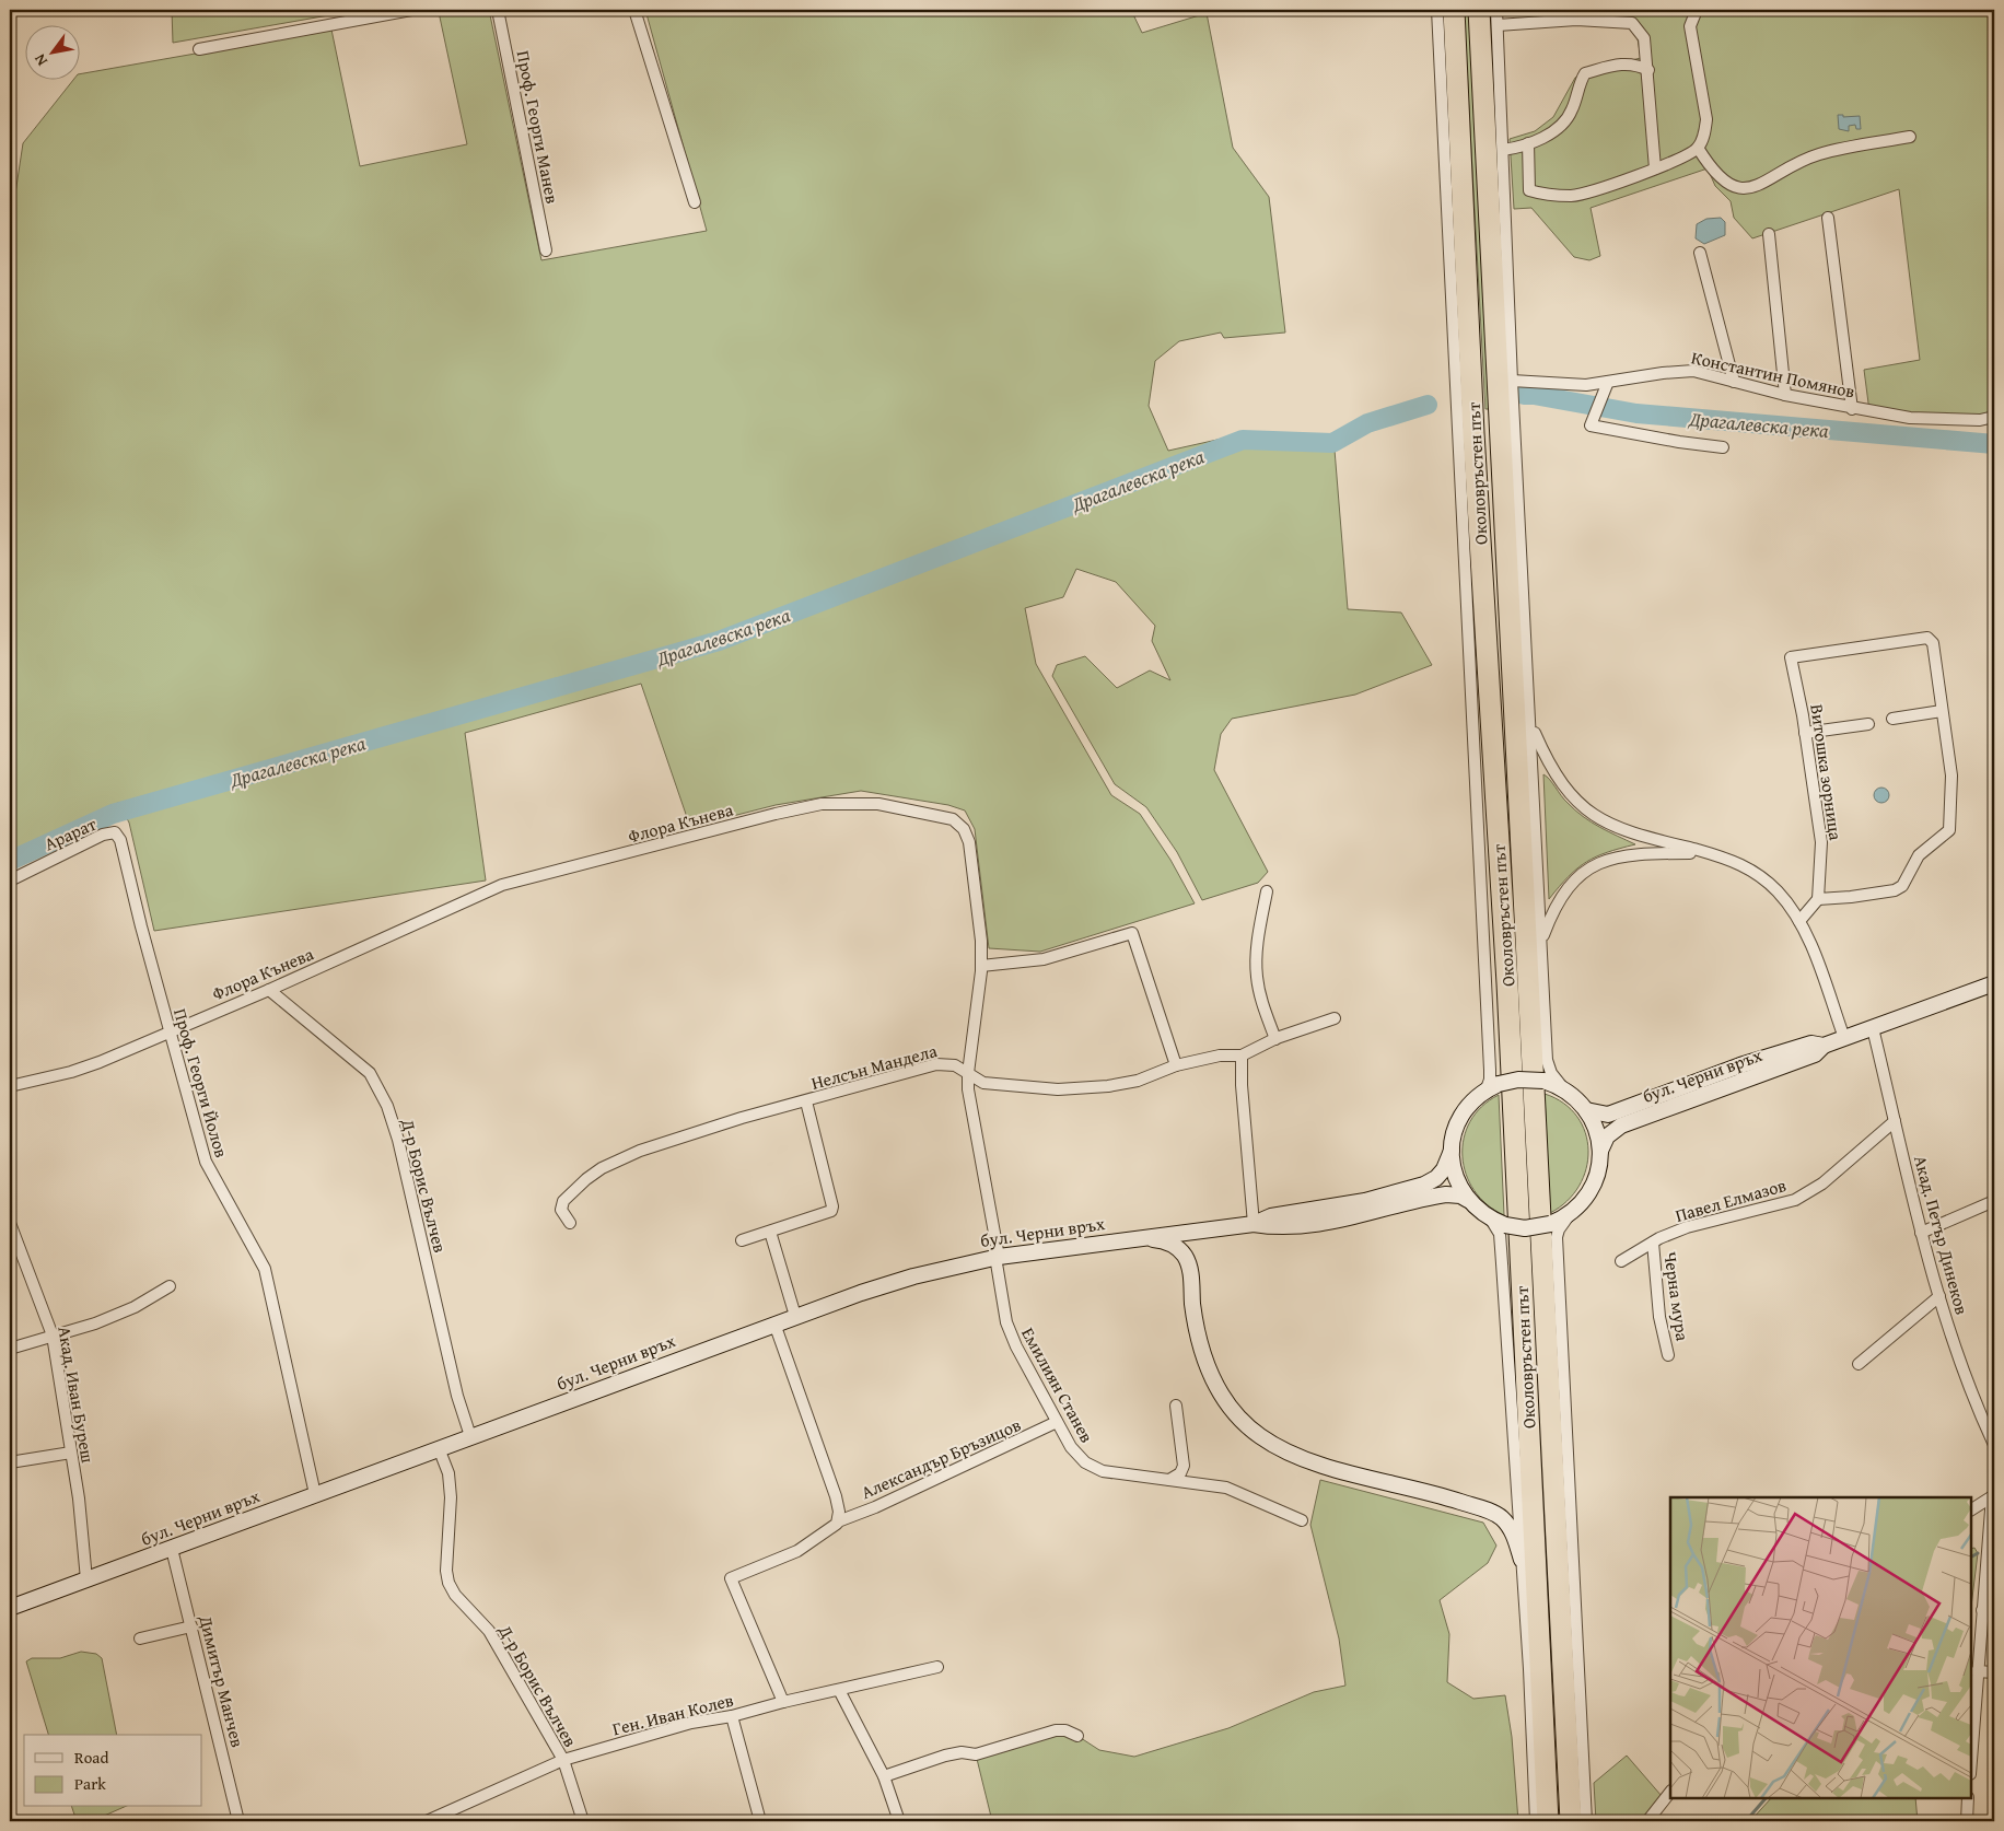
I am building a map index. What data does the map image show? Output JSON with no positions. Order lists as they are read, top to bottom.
{
  "streets": {
    "highway": ["Околовръстен път"],
    "main road": ["бул. Черни връх"],
    "street": [
      "Проф. Георги Манев",
      "Константин Помянов",
      "Витошка зорница",
      "Флора Кънева",
      "Арарат",
      "Нелсън Мандела",
      "Проф. Георги Йолов",
      "Д-р Борис Вълчев",
      "Павел Елмазов",
      "Акад. Петър Динеков",
      "Черна мура",
      "Емилиян Станев",
      "Акад. Иван Буреш",
      "Александър Бръзицов",
      "Димитър Манчев",
      "Ген. Иван Колев"
    ]
  },
  "crossings": [
    ["Константин Помянов", "Околовръстен път"],
    ["Околовръстен път", "бул. Черни връх"],
    ["Флора Кънева", "Нелсън Мандела"],
    ["Флора Кънева", "бул. Черни връх"],
    ["Флора Кънева", "Проф. Георги Йолов"],
    ["Флора Кънева", "Д-р Борис Вълчев"],
    ["Флора Кънева", "Емилиян Станев"],
    ["Арарат", "Проф. Георги Йолов"],
    ["бул. Черни връх", "Проф. Георги Йолов"],
    ["бул. Черни връх", "Д-р Борис Вълчев"],
    ["бул. Черни връх", "Акад. Петър Динеков"],
    ["бул. Черни връх", "Емилиян Станев"],
    ["бул. Черни връх", "Акад. Иван Буреш"],
    ["бул. Черни връх", "Александър Бръзицов"],
    ["бул. Черни връх", "Димитър Манчев"],
    ["Д-р Борис Вълчев", "Ген. Иван Колев"],
    ["Павел Елмазов", "Акад. Петър Динеков"],
    ["Павел Елмазов", "Черна мура"],
    ["Емилиян Станев", "Александър Бръзицов"],
    ["Александър Бръзицов", "Ген. Иван Колев"]
  ],
  "water": ["Драгалевска река"],
  "legend": ["Road", "Park"],
  "north": "bottom left"
}
